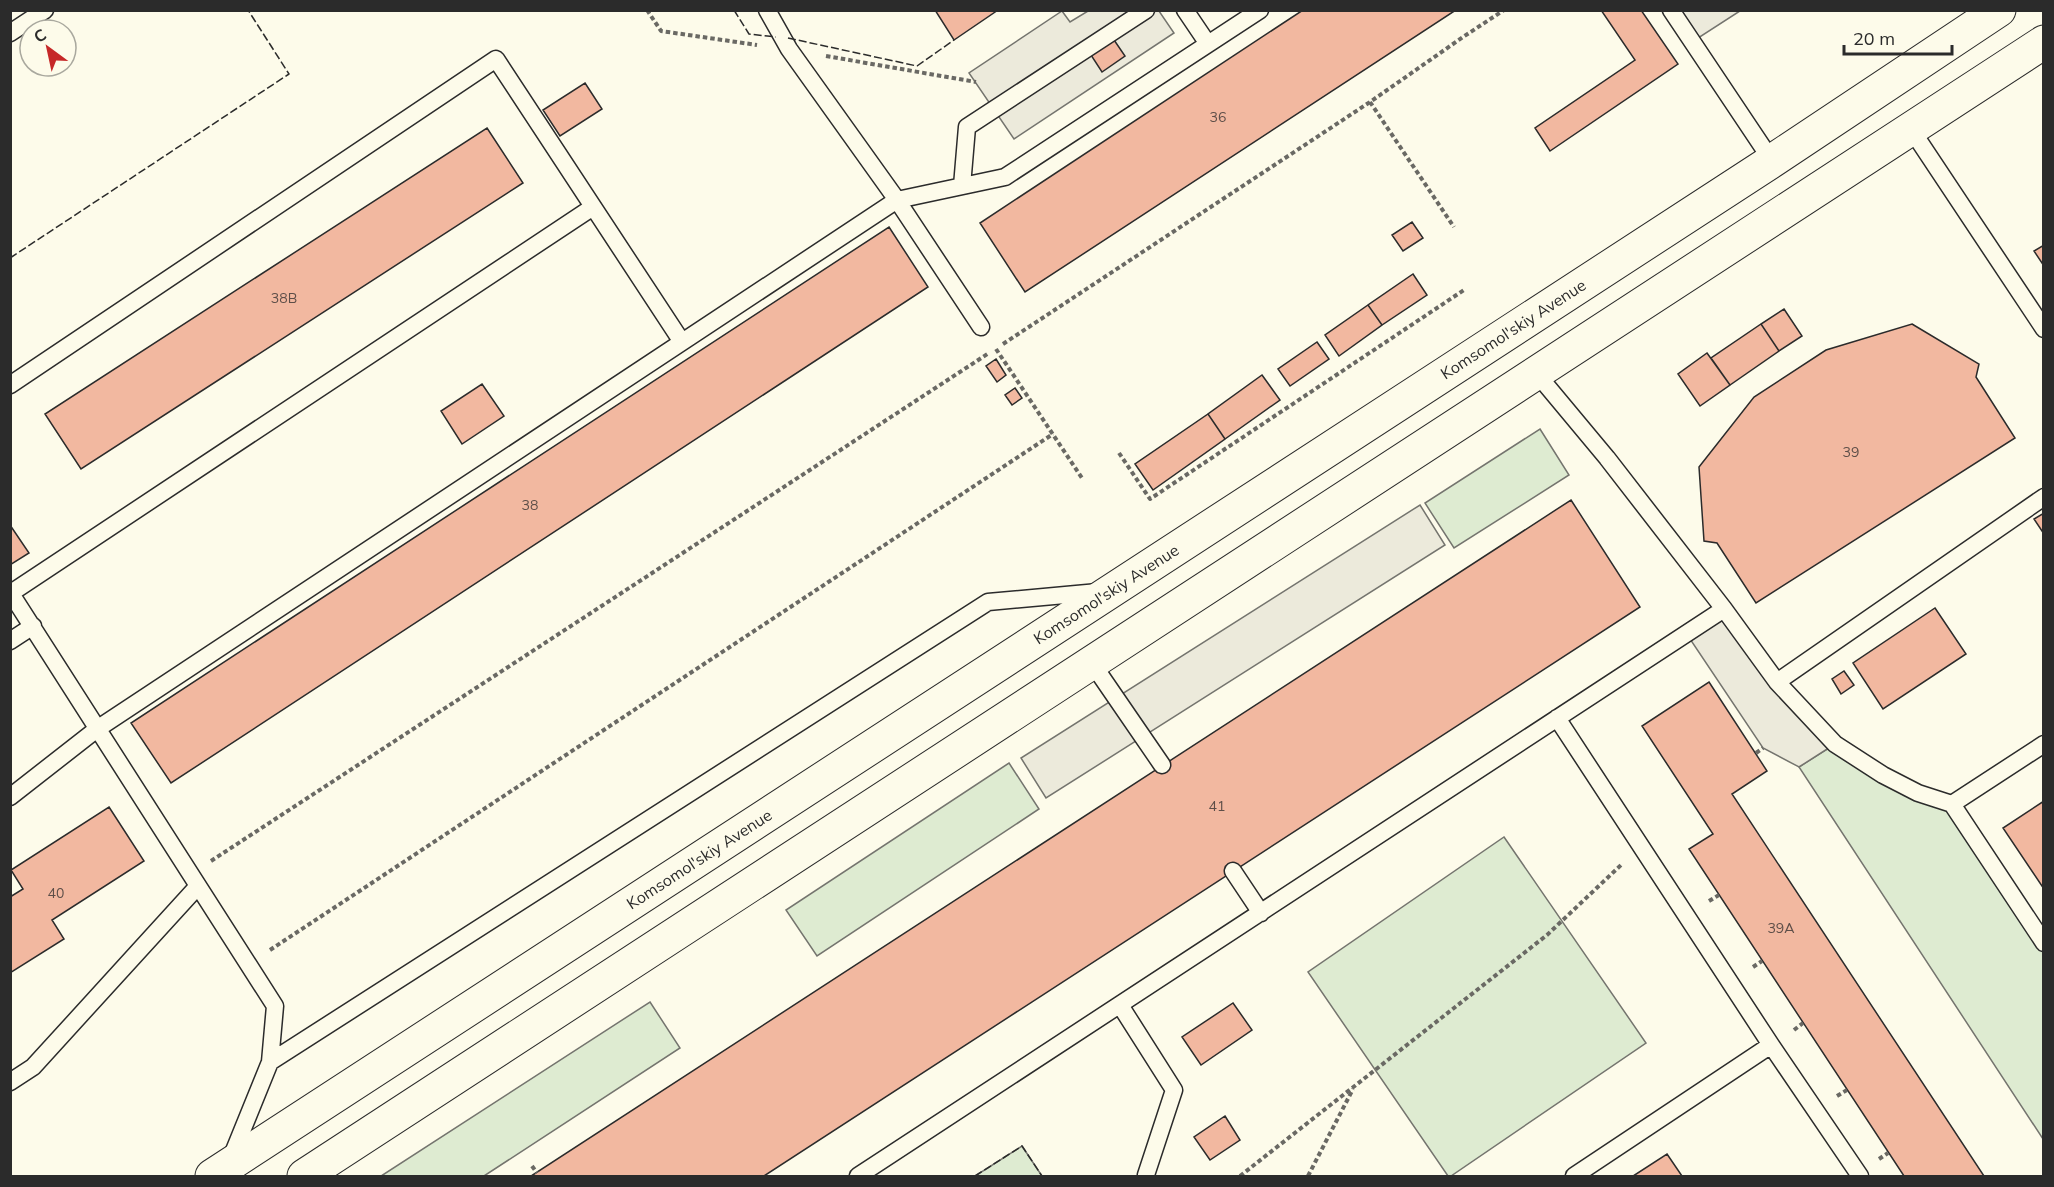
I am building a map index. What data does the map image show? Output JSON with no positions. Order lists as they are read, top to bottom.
{
  "streets": {
    "main road": ["Komsomol'skiy Avenue"]
  },
  "house_numbers": [
    "36",
    "38В",
    "39",
    "38",
    "41",
    "40",
    "39А"
  ],
  "scale_bar": "20 m",
  "north": "top left"
}
